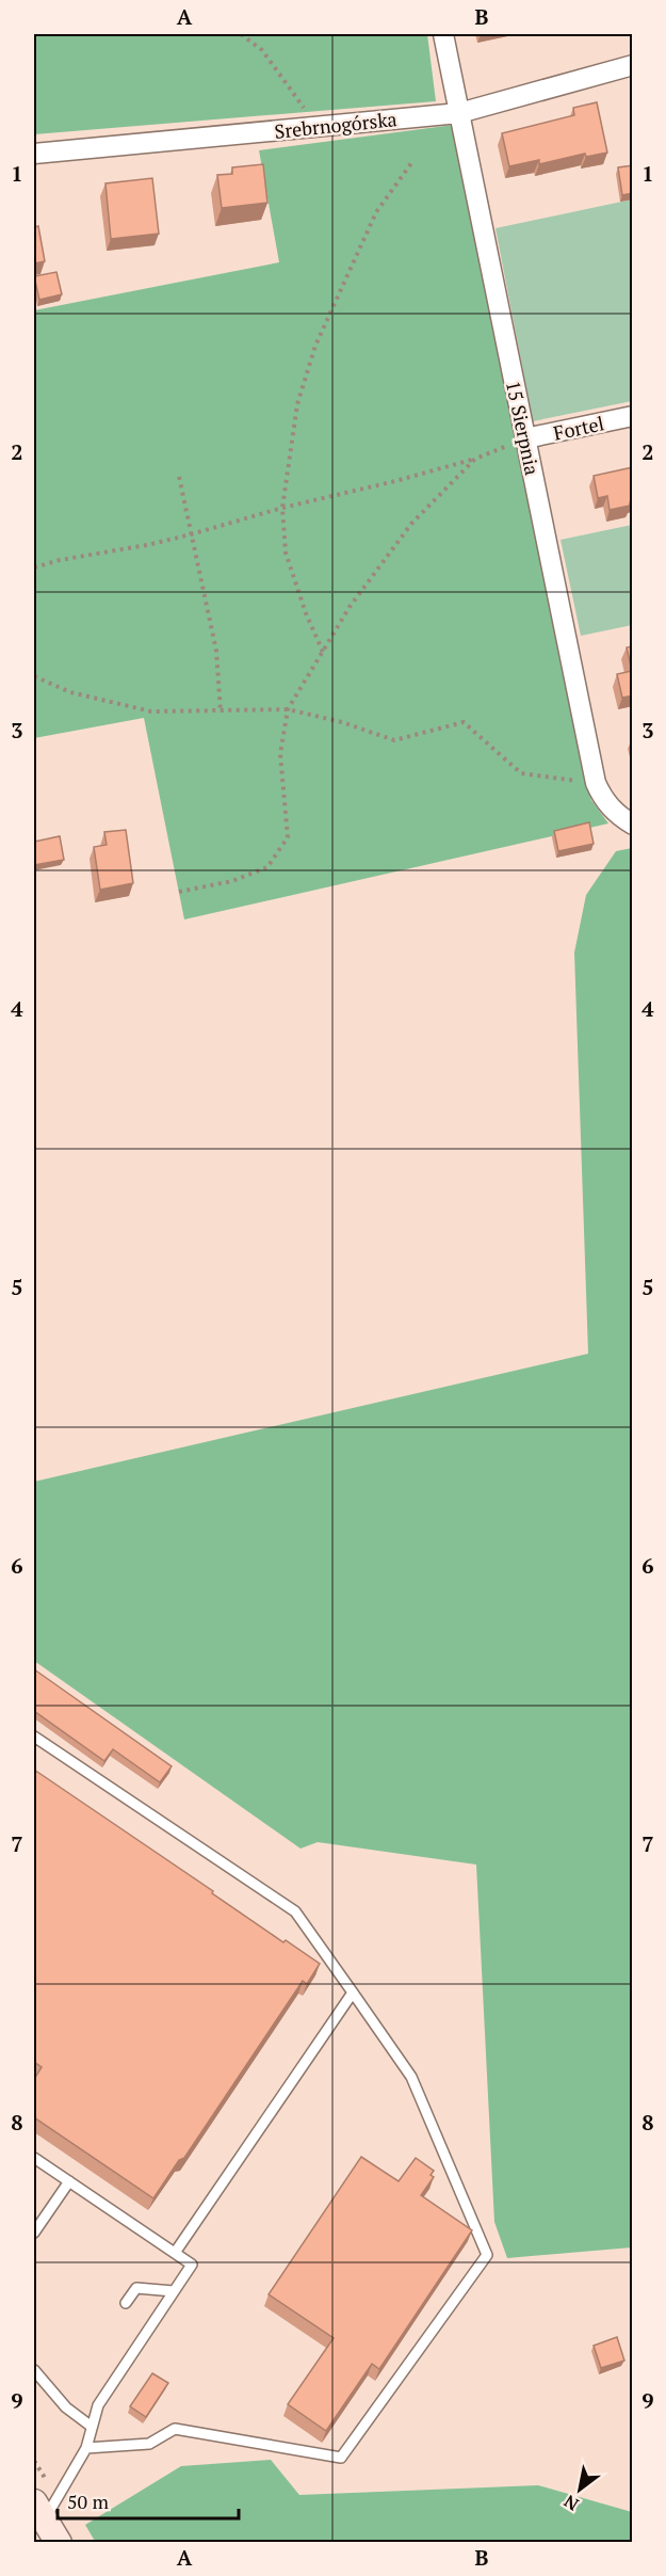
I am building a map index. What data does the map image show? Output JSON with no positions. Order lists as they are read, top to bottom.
{
  "streets": {
    "street": ["Srebrnogórska", "15 Sierpnia", "Fortel"]
  },
  "crossings": [
    ["Srebrnogórska", "15 Sierpnia"],
    ["15 Sierpnia", "Fortel"]
  ],
  "scale_bar": "50 m",
  "north": "bottom left",
  "grid": {
    "columns": ["A", "B"],
    "rows": [
      "1",
      "2",
      "3",
      "4",
      "5",
      "6",
      "7",
      "8",
      "9"
    ]
  }
}
